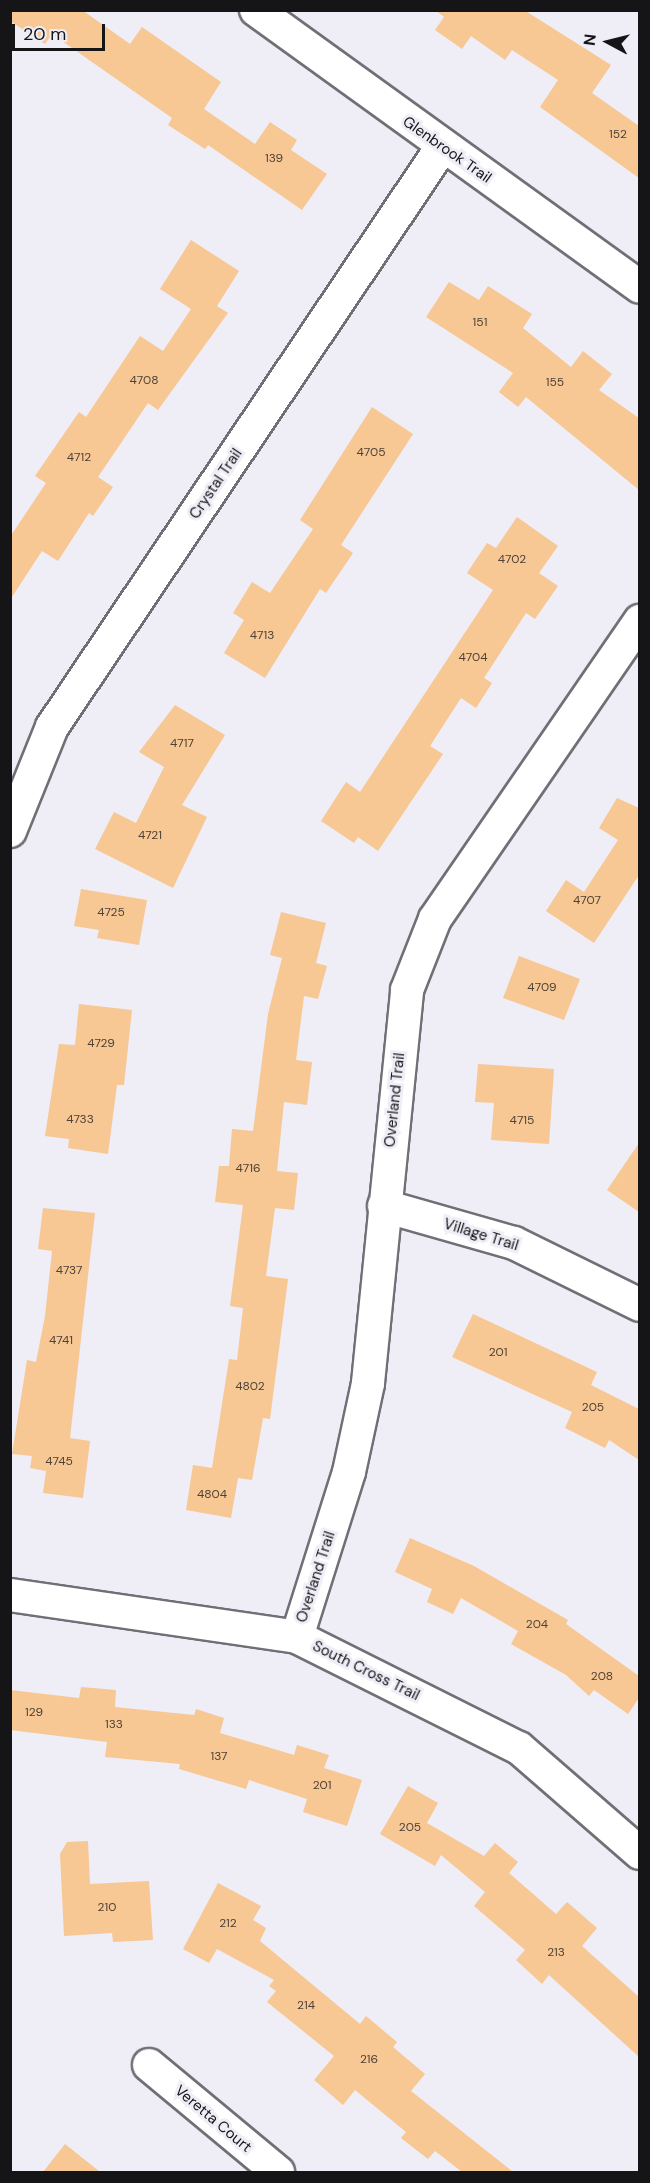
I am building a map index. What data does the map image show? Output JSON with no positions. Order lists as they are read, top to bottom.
{
  "streets": {
    "street": [
      "Glenbrook Trail",
      "Crystal Trail",
      "Overland Trail",
      "Village Trail",
      "South Cross Trail",
      "Veretta Court"
    ]
  },
  "crossings": [
    ["Glenbrook Trail", "Crystal Trail"],
    ["Overland Trail", "Village Trail"],
    ["Overland Trail", "South Cross Trail"]
  ],
  "house_numbers": [
    "152",
    "139",
    "151",
    "4708",
    "155",
    "4705",
    "4712",
    "4702",
    "4713",
    "4704",
    "4717",
    "4721",
    "4707",
    "4725",
    "4709",
    "4729",
    "4733",
    "4715",
    "4716",
    "4737",
    "4741",
    "201",
    "4802",
    "205",
    "4745",
    "4804",
    "204",
    "208",
    "129",
    "133",
    "137",
    "201",
    "205",
    "210",
    "212",
    "213",
    "214",
    "216"
  ],
  "scale_bar": "20 m",
  "north": "left"
}
